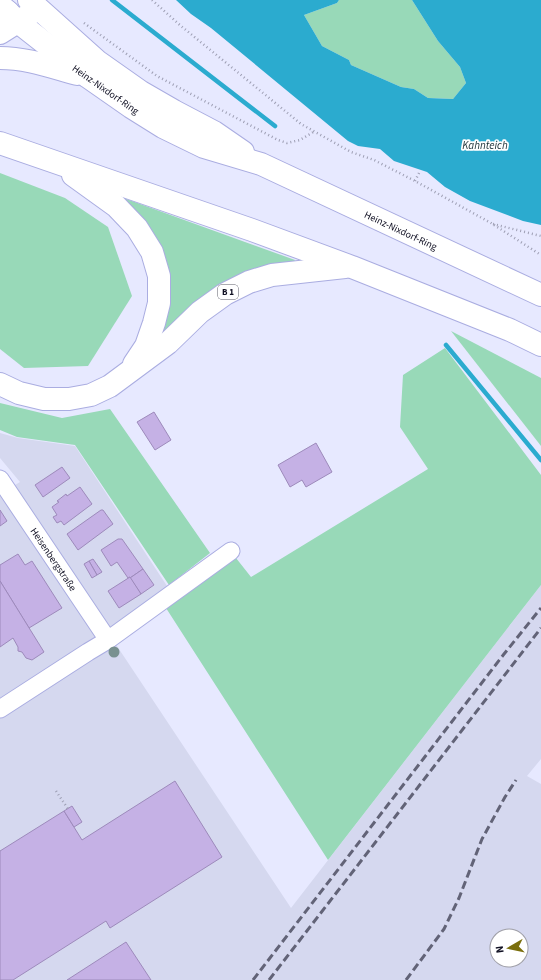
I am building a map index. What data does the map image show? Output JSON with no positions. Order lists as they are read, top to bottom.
{
  "streets": {
    "main road": ["Heinz-Nixdorf-Ring", "B 1"],
    "street": ["Heisenbergstraße"]
  },
  "water": ["Kahnteich"],
  "north": "left"
}
